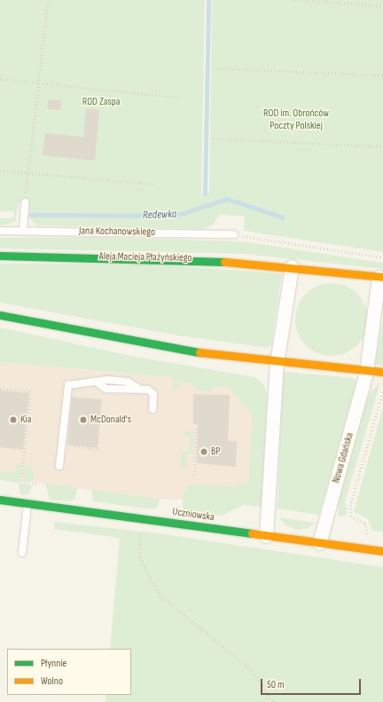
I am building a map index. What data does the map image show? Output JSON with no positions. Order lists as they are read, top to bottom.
{
  "streets": {
    "main road": ["Aleja Macieja Płażyńskiego", "Uczniowska"],
    "street": ["Nowa Gdańska"],
    "lane": ["Jana Kochanowskiego"]
  },
  "crossings": [
    ["Aleja Macieja Płażyńskiego", "Nowa Gdańska"],
    ["Nowa Gdańska", "Uczniowska"]
  ],
  "water": ["Redewka"],
  "parks": ["ROD Zaspa", "ROD im. Obrońców Poczty Polskiej"],
  "places": ["Kia", "McDonald's", "BP"],
  "legend": ["Płynnie", "Wolno"],
  "scale_bar": "50 m"
}
